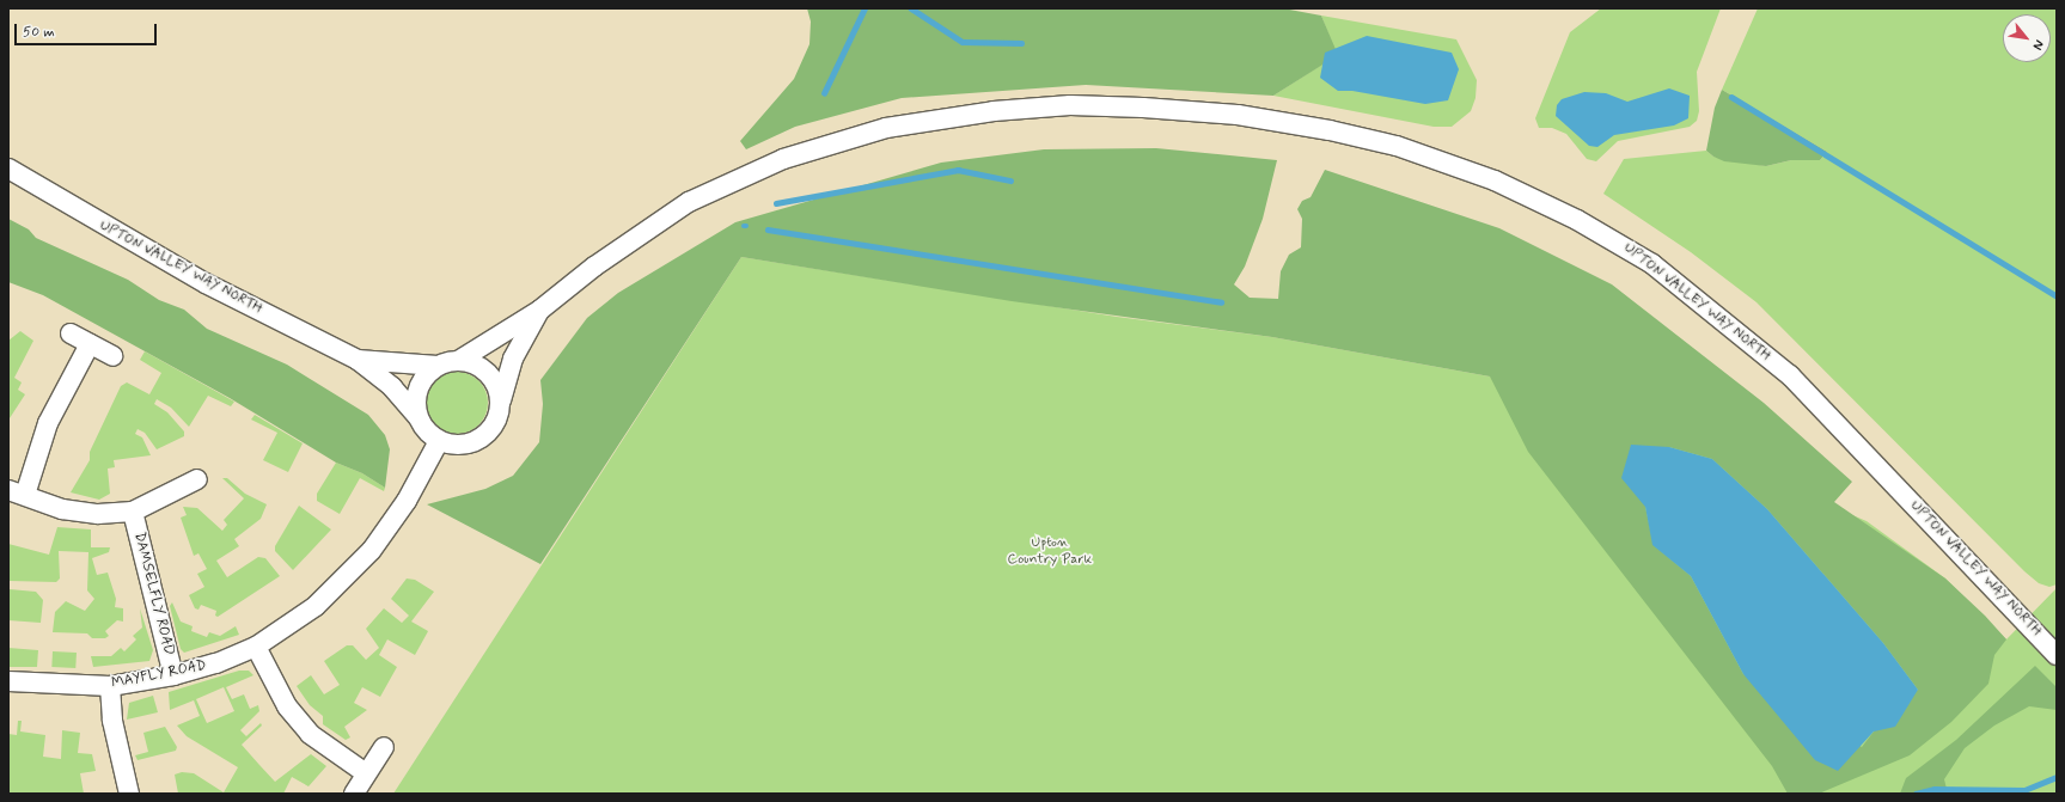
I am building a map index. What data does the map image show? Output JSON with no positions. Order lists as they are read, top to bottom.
{
  "streets": {
    "street": ["UPTON VALLEY WAY NORTH", "DAMSELFLY ROAD", "MAYFLY ROAD"]
  },
  "crossings": [
    ["UPTON VALLEY WAY NORTH", "MAYFLY ROAD"],
    ["DAMSELFLY ROAD", "MAYFLY ROAD"]
  ],
  "parks": ["Upton Country Park"],
  "scale_bar": "50 m",
  "north": "bottom right"
}
